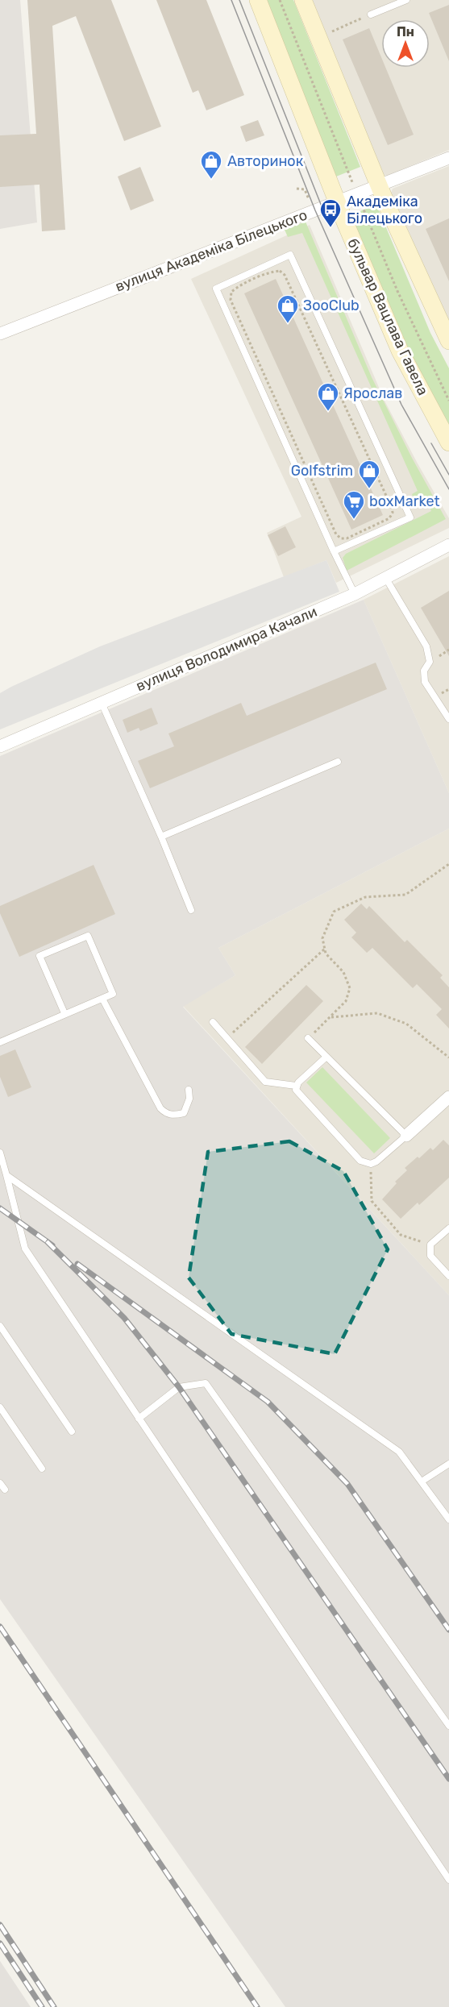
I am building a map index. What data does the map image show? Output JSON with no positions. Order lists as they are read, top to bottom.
{
  "streets": {
    "main road": ["бульвар Вацлава Гавела"],
    "street": ["вулиця Академіка Білецького", "вулиця Володимира Качали"]
  },
  "crossings": [
    ["вулиця Академіка Білецького", "бульвар Вацлава Гавела"]
  ],
  "places": {
    "shop": [
      "Авторинок",
      "ЗооClub",
      "Ярослав",
      "Golfstrim"
    ],
    "bus stop": ["Академіка Білецького"],
    "supermarket": ["boxMarket"]
  },
  "north": "top"
}
